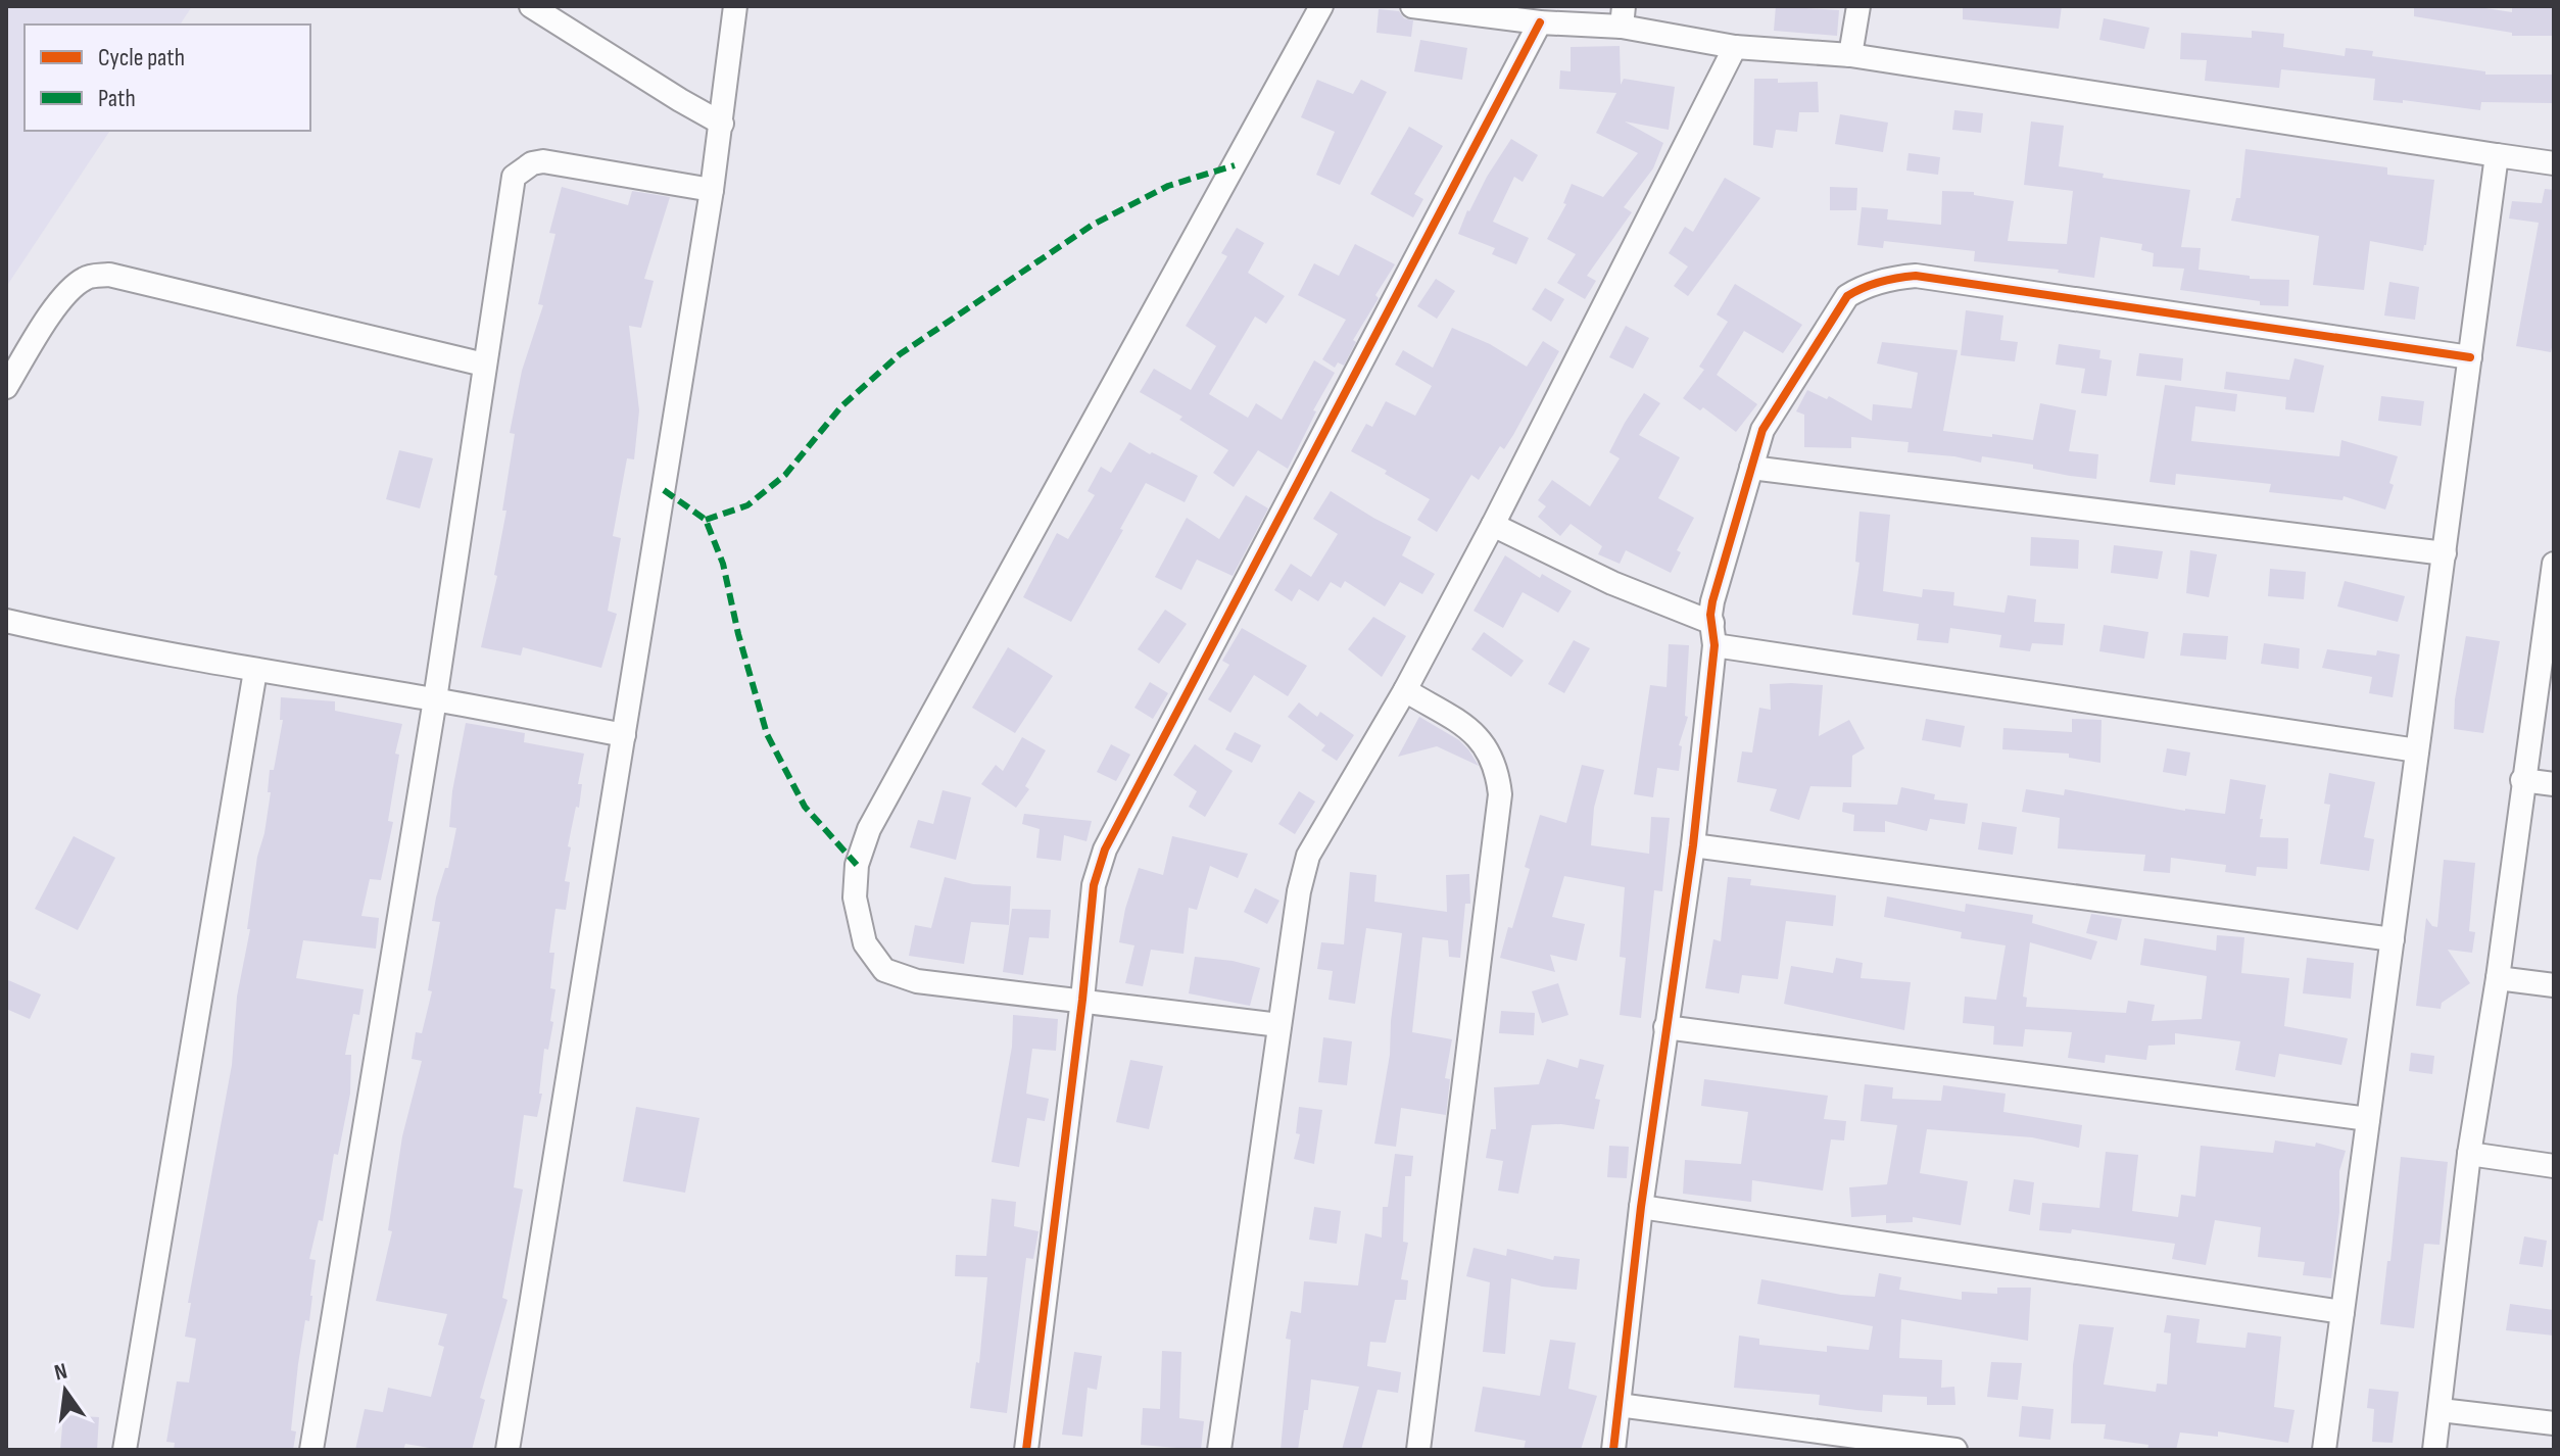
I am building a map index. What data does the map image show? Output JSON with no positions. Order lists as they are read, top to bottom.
{
  "legend": ["Cycle path", "Path"],
  "north": "top"
}
